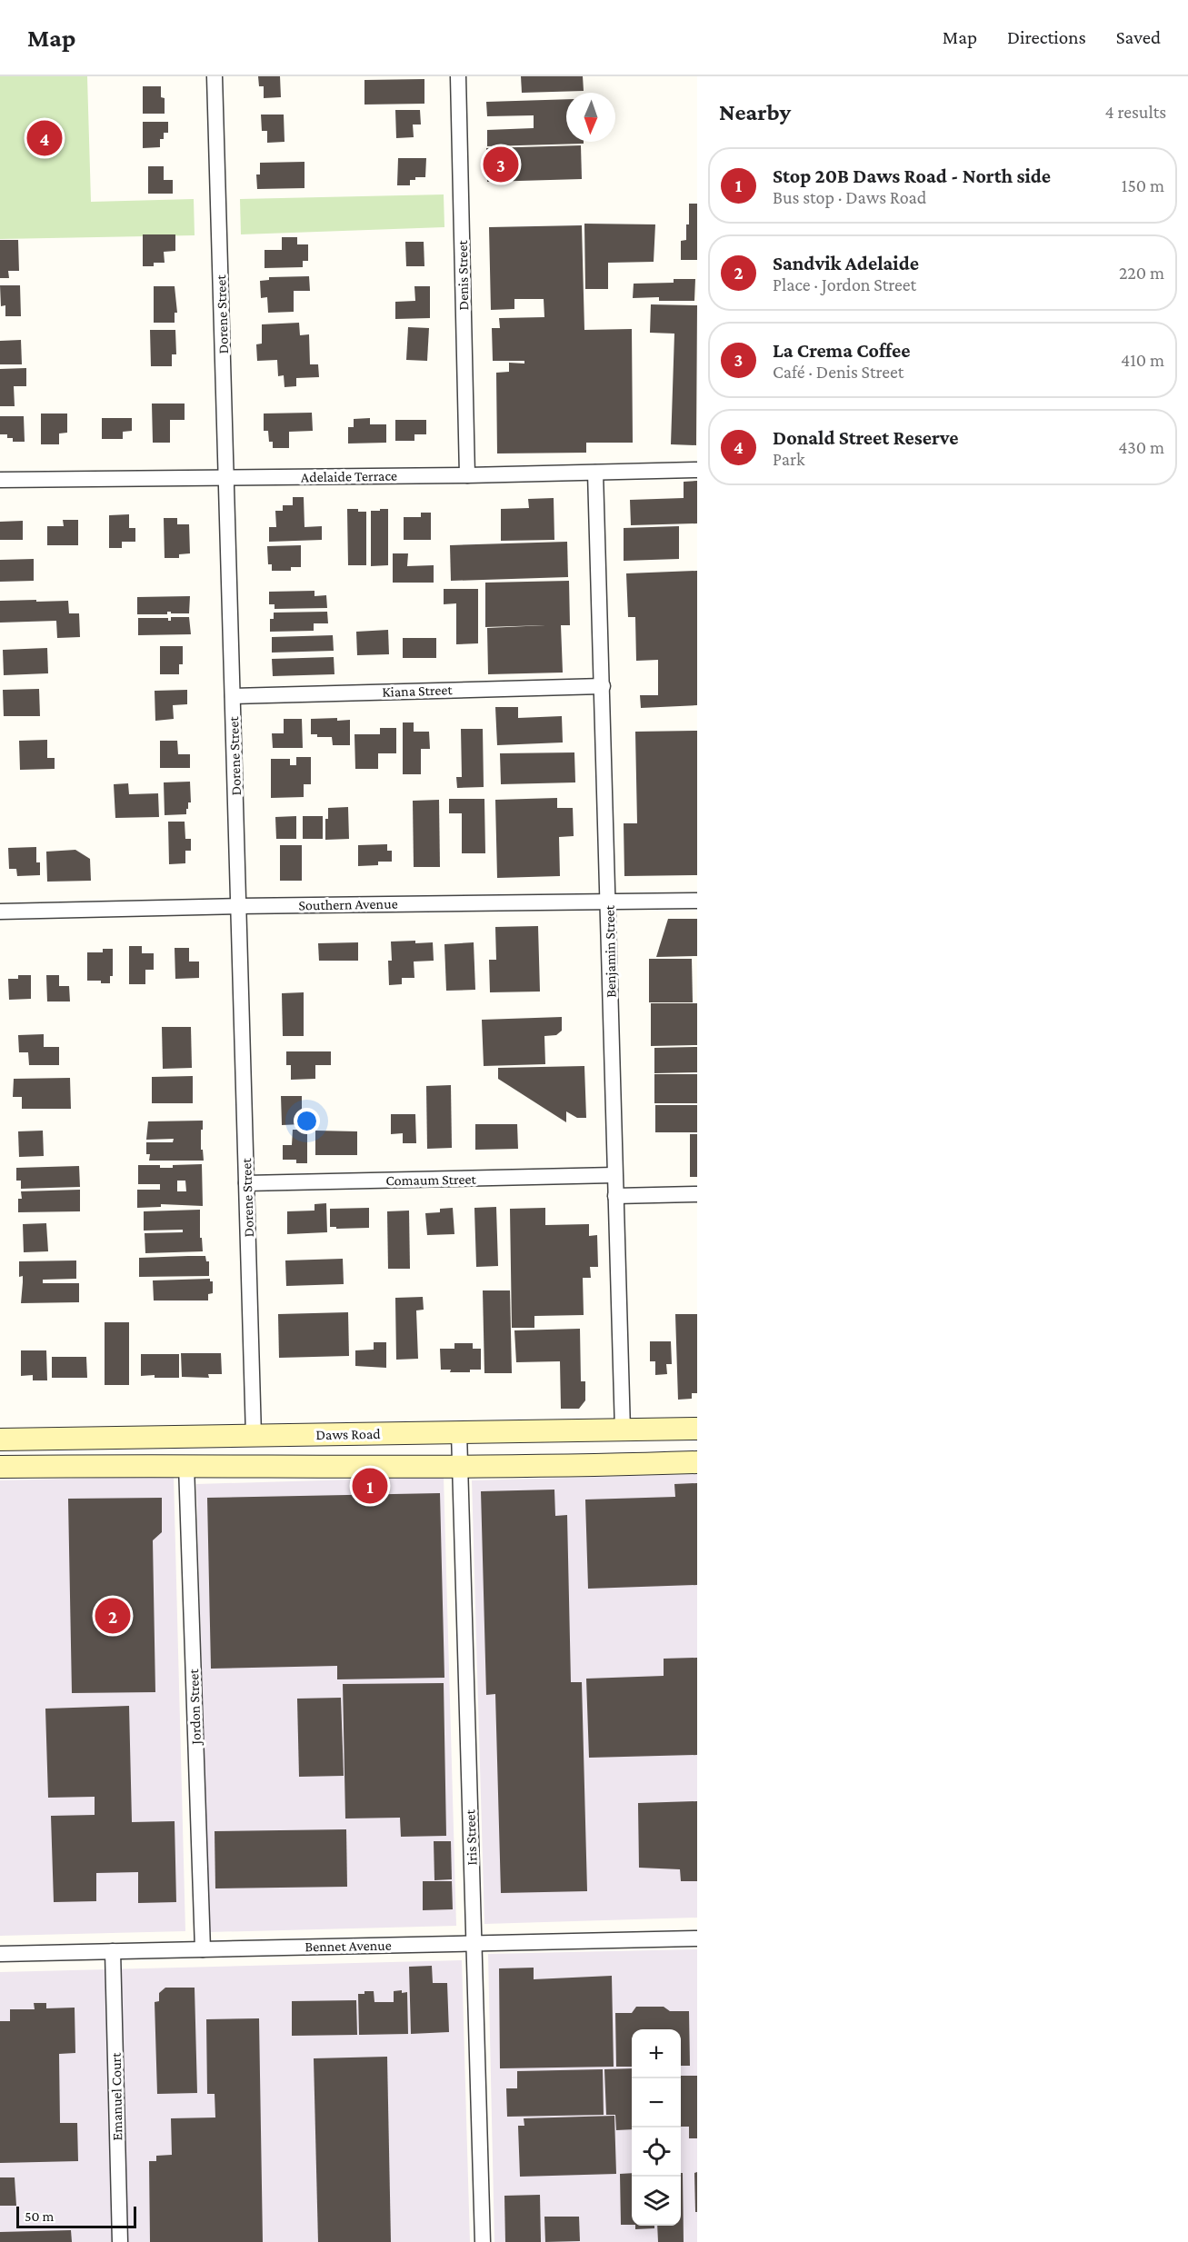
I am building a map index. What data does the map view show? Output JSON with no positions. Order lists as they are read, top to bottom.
{
  "streets": {
    "main road": ["Daws Road"],
    "street": [
      "Denis Street",
      "Dorene Street",
      "Adelaide Terrace",
      "Kiana Street",
      "Southern Avenue",
      "Benjamin Street",
      "Comaum Street",
      "Jordon Street",
      "Iris Street",
      "Bennet Avenue",
      "Emanuel Court"
    ]
  },
  "crossings": [
    ["Denis Street", "Adelaide Terrace"],
    ["Dorene Street", "Adelaide Terrace"],
    ["Dorene Street", "Kiana Street"],
    ["Dorene Street", "Southern Avenue"],
    ["Dorene Street", "Comaum Street"],
    ["Dorene Street", "Daws Road"],
    ["Adelaide Terrace", "Benjamin Street"],
    ["Kiana Street", "Benjamin Street"],
    ["Southern Avenue", "Benjamin Street"],
    ["Benjamin Street", "Comaum Street"],
    ["Benjamin Street", "Daws Road"],
    ["Daws Road", "Jordon Street"],
    ["Daws Road", "Iris Street"],
    ["Jordon Street", "Bennet Avenue"],
    ["Iris Street", "Bennet Avenue"],
    ["Bennet Avenue", "Emanuel Court"]
  ],
  "scale_bar": "50 m",
  "north": "bottom",
  "page": {
    "header": "Map",
    "nav": ["Map", "Directions", "Saved"],
    "heading": ["Nearby", "4 results"],
    "pins": [
      "4",
      "3",
      "1",
      "2"
    ],
    "list": [
      {
        "mark": "1",
        "name": "Stop 20B Daws Road - North side",
        "note": "Bus stop · Daws Road",
        "value": "150 m"
      },
      {
        "mark": "2",
        "name": "Sandvik Adelaide",
        "note": "Place · Jordon Street",
        "value": "220 m"
      },
      {
        "mark": "3",
        "name": "La Crema Coffee",
        "note": "Café · Denis Street",
        "value": "410 m"
      },
      {
        "mark": "4",
        "name": "Donald Street Reserve",
        "note": "Park",
        "value": "430 m"
      }
    ],
    "map_buttons": ["+", "−"],
    "scale": "50 m"
  }
}
